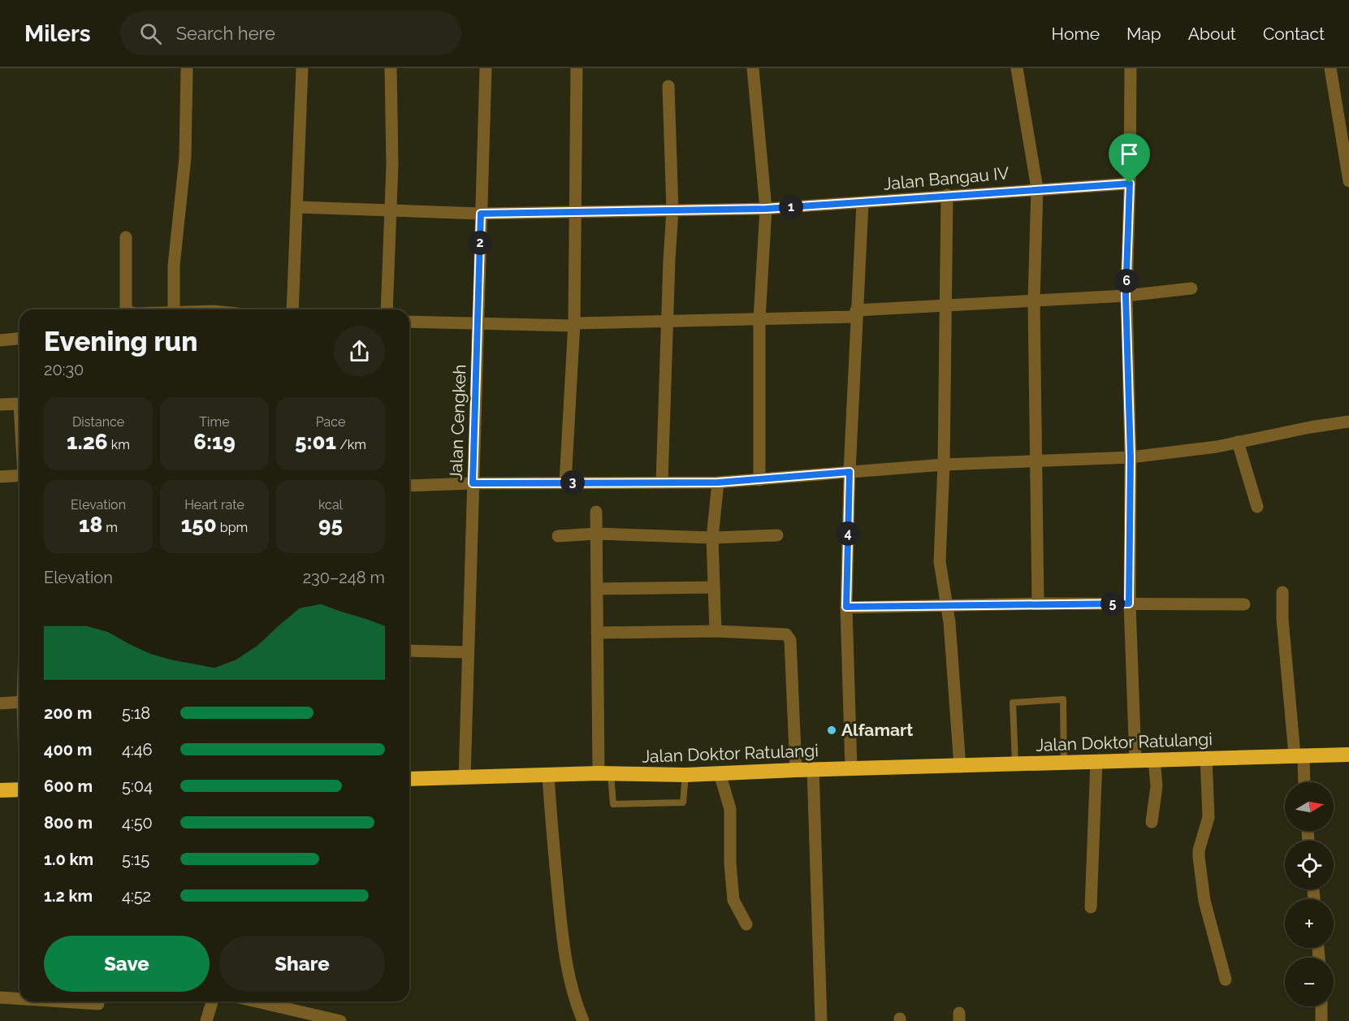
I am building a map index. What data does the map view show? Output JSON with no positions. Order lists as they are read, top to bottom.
{
  "streets": {
    "highway": ["Jalan Doktor Ratulangi"],
    "street": ["Jalan Bangau IV", "Jalan Cengkeh"]
  },
  "crossings": [
    ["Jalan Bangau IV", "Jalan Cengkeh"],
    ["Jalan Cengkeh", "Jalan Doktor Ratulangi"]
  ],
  "places": ["Alfamart"],
  "north": "right",
  "page": {
    "header": "Milers",
    "search": "Search here",
    "nav": [
      "Home",
      "Map",
      "About",
      "Contact"
    ],
    "pins": [
      "1",
      "2",
      "6",
      "3",
      "4",
      "5"
    ],
    "heading": ["Evening run", "20:30"],
    "stats": [
      ["Distance", "1.26 km"],
      ["Time", "6:19"],
      ["Pace", "5:01 /km"],
      ["Elevation", "18 m"],
      ["Heart rate", "150 bpm"],
      ["kcal", "95"]
    ],
    "chart": ["Elevation", "230–248 m"],
    "list": [
      {
        "name": "200 m",
        "note": "5:18"
      },
      {
        "name": "400 m",
        "note": "4:46"
      },
      {
        "name": "600 m",
        "note": "5:04"
      },
      {
        "name": "800 m",
        "note": "4:50"
      },
      {
        "name": "1.0 km",
        "note": "5:15"
      },
      {
        "name": "1.2 km",
        "note": "4:52"
      }
    ],
    "map_buttons": ["+", "−"],
    "buttons": ["Save", "Share"]
  }
}
